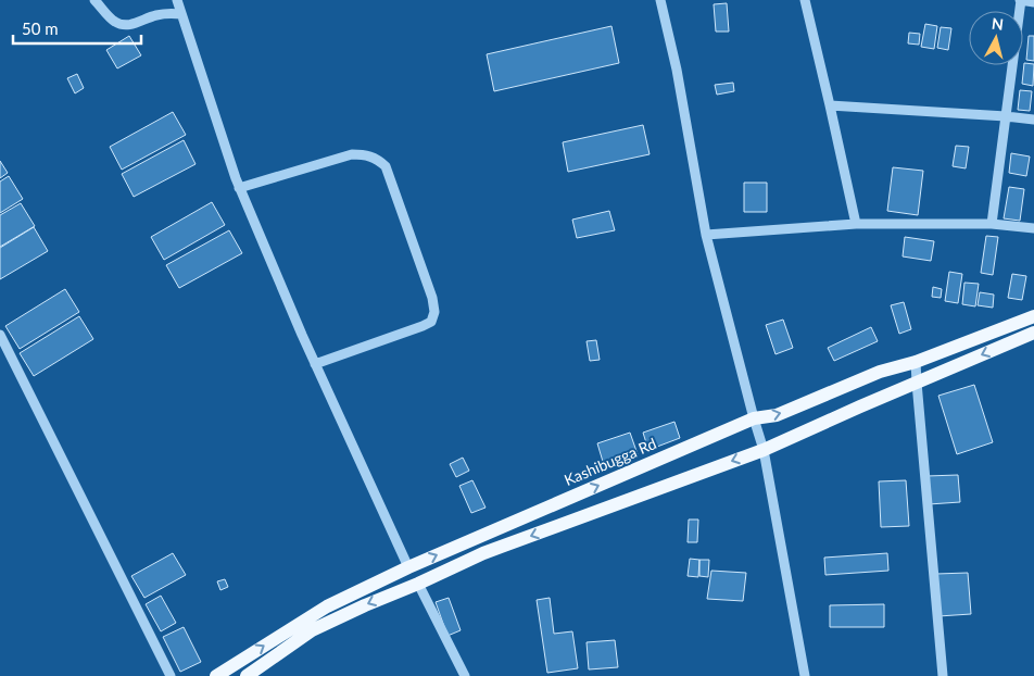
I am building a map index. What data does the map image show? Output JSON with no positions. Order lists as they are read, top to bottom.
{
  "streets": {
    "main road": ["Kashibugga Rd"]
  },
  "scale_bar": "50 m",
  "north": "top"
}
